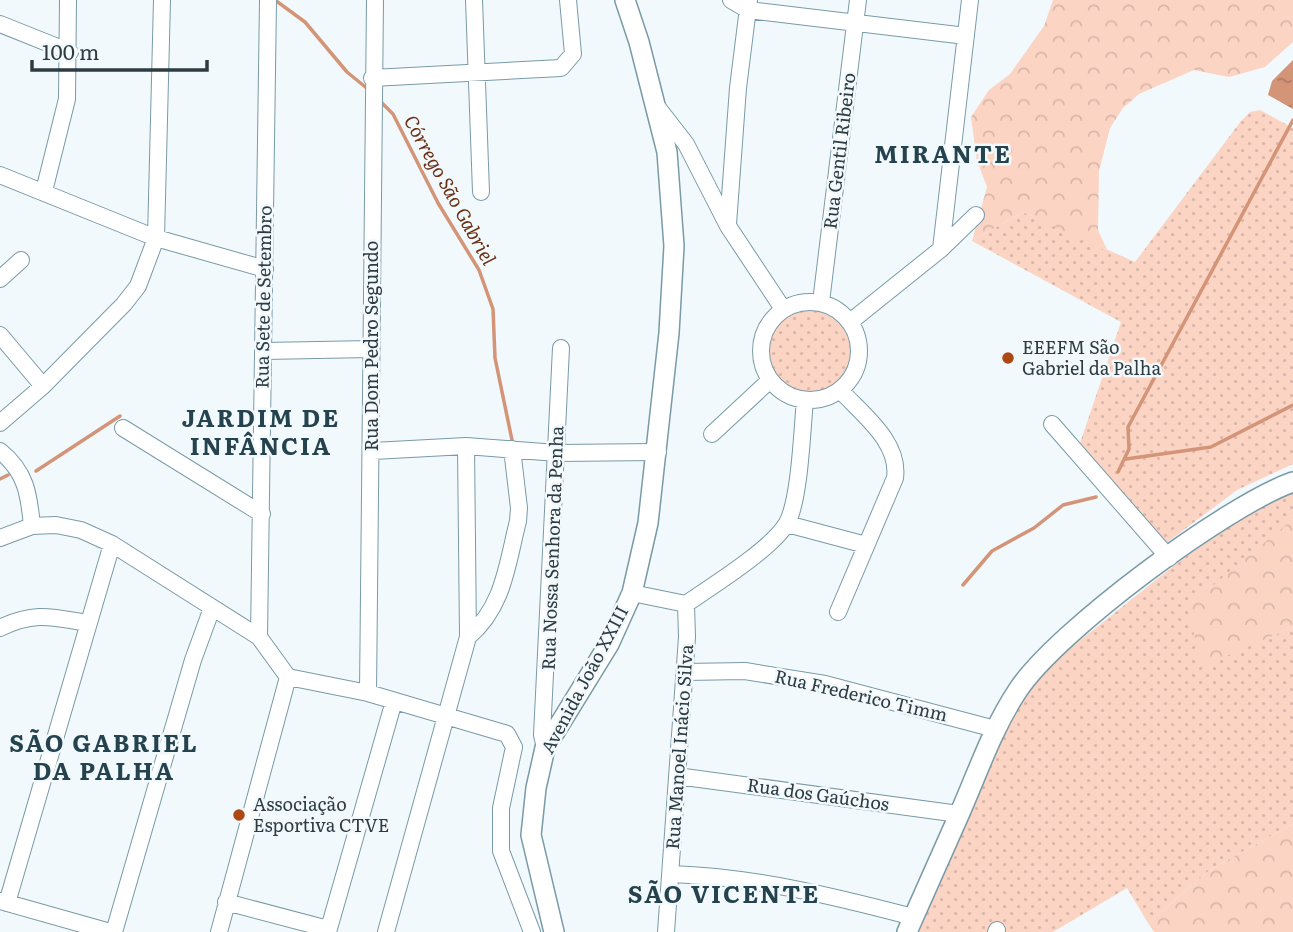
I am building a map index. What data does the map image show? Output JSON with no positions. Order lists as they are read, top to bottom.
{
  "streets": {
    "main road": ["Avenida João XXIII"],
    "street": [
      "Rua Gentil Ribeiro",
      "Rua Sete de Setembro",
      "Rua Dom Pedro Segundo",
      "Rua Nossa Senhora da Penha",
      "Rua Frederico Timm",
      "Rua Manoel Inácio Silva",
      "Rua dos Gaúchos"
    ]
  },
  "crossings": [
    ["Rua Nossa Senhora da Penha", "Avenida João XXIII"],
    ["Rua Frederico Timm", "Rua Manoel Inácio Silva"],
    ["Rua Manoel Inácio Silva", "Rua dos Gaúchos"]
  ],
  "districts": [
    "MIRANTE",
    "JARDIM DE INFÂNCIA",
    "SÃO GABRIEL DA PALHA",
    "SÃO VICENTE"
  ],
  "water": ["Córrego São Gabriel"],
  "places": ["EEEFM São Gabriel da Palha", "Associação Esportiva CTVE"],
  "scale_bar": "100 m"
}
